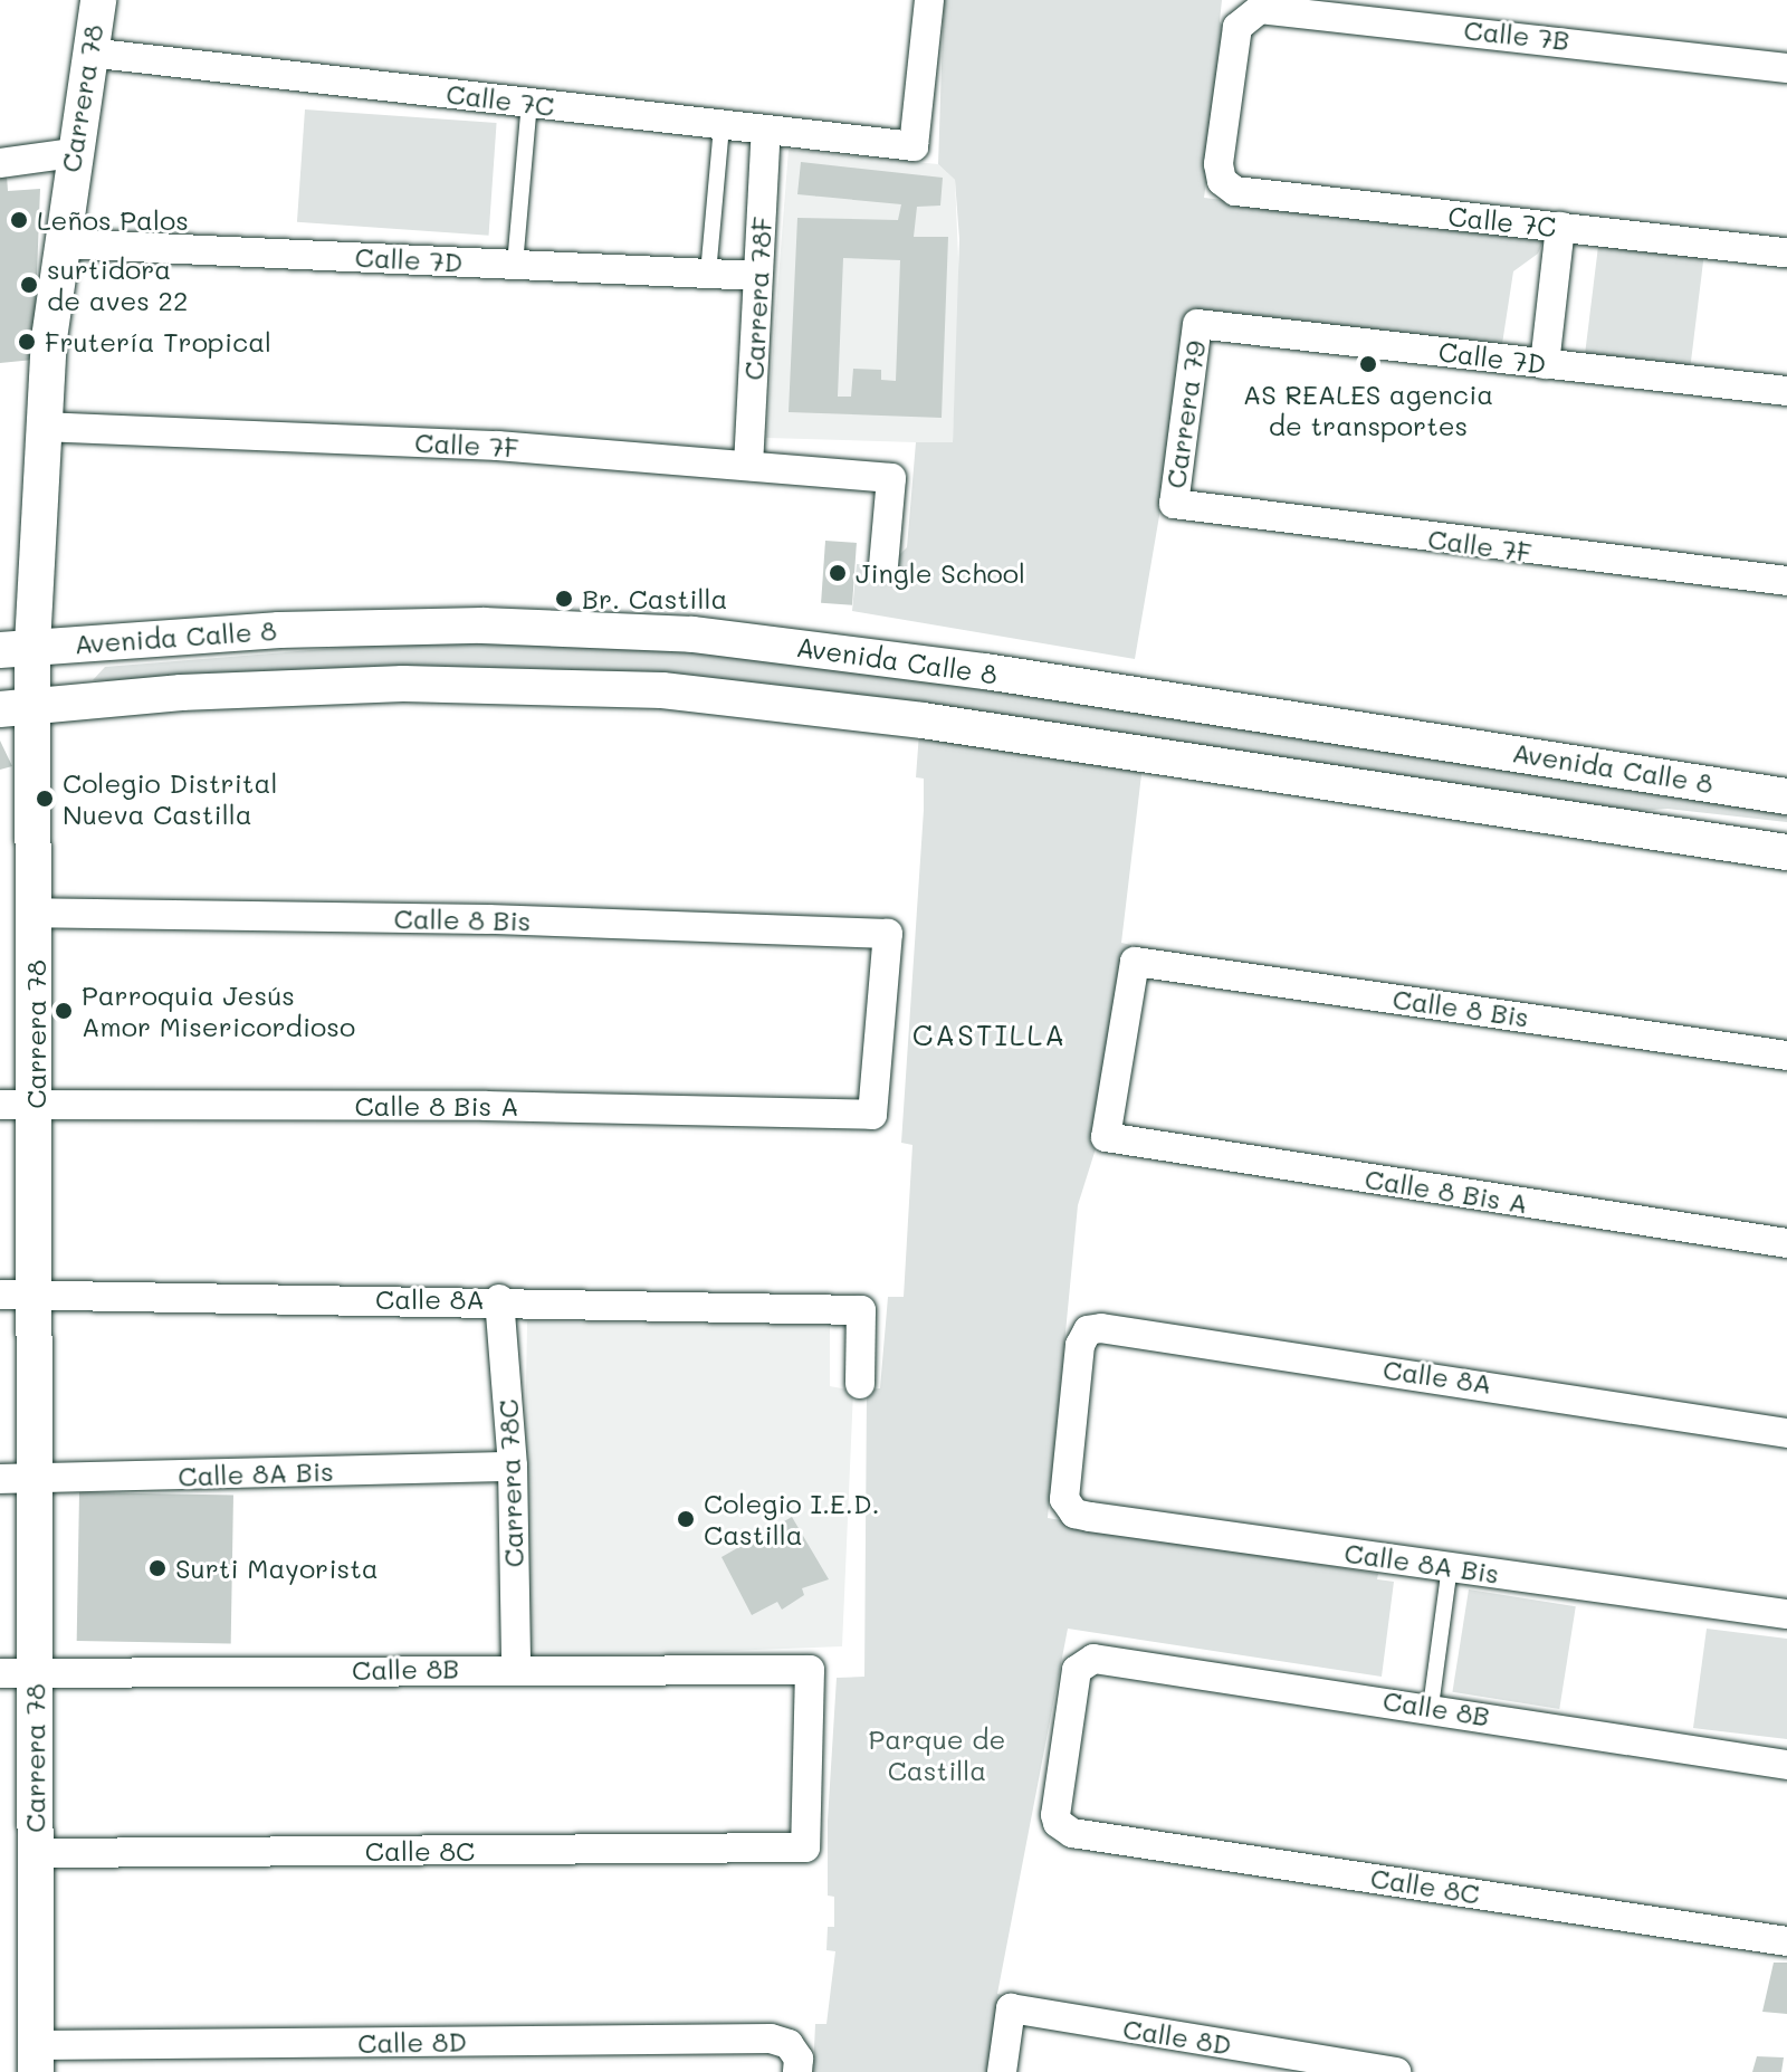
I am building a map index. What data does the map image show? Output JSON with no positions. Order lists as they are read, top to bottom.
{
  "streets": {
    "street": [
      "Calle 7B",
      "Carrera 78",
      "Calle 7C",
      "Calle 7D",
      "Carrera 78F",
      "Carrera 79",
      "Calle 7F",
      "Avenida Calle 8",
      "Calle 8 Bis",
      "Calle 8 Bis A",
      "Calle 8A",
      "Calle 8A Bis",
      "Carrera 78C",
      "Calle 8B",
      "Calle 8C",
      "Calle 8D"
    ]
  },
  "crossings": [
    ["Calle 7B", "Calle 7C"],
    ["Carrera 78", "Calle 7C"],
    ["Carrera 78", "Calle 7D"],
    ["Carrera 78", "Calle 7F"],
    ["Carrera 78", "Avenida Calle 8"],
    ["Carrera 78", "Calle 8 Bis"],
    ["Carrera 78", "Calle 8 Bis A"],
    ["Carrera 78", "Calle 8A"],
    ["Carrera 78", "Calle 8A Bis"],
    ["Carrera 78", "Calle 8B"],
    ["Carrera 78", "Calle 8C"],
    ["Carrera 78", "Calle 8D"],
    ["Calle 7C", "Carrera 78F"],
    ["Calle 7D", "Carrera 78F"],
    ["Calle 7D", "Carrera 79"],
    ["Carrera 78F", "Calle 7F"],
    ["Carrera 79", "Calle 7F"],
    ["Calle 8 Bis", "Calle 8 Bis A"],
    ["Calle 8A", "Calle 8A Bis"],
    ["Calle 8A", "Carrera 78C"],
    ["Calle 8A Bis", "Carrera 78C"],
    ["Carrera 78C", "Calle 8B"],
    ["Calle 8B", "Calle 8C"]
  ],
  "districts": ["CASTILLA"],
  "parks": ["Parque de Castilla"],
  "places": [
    "Leños Palos",
    "surtidora de aves 22",
    "Frutería Tropical",
    "AS REALES agencia de transportes",
    "Jingle School",
    "Br. Castilla",
    "Colegio Distrital Nueva Castilla",
    "Parroquia Jesús Amor Misericordioso",
    "Colegio I.E.D. Castilla",
    "Surti Mayorista"
  ]
}
